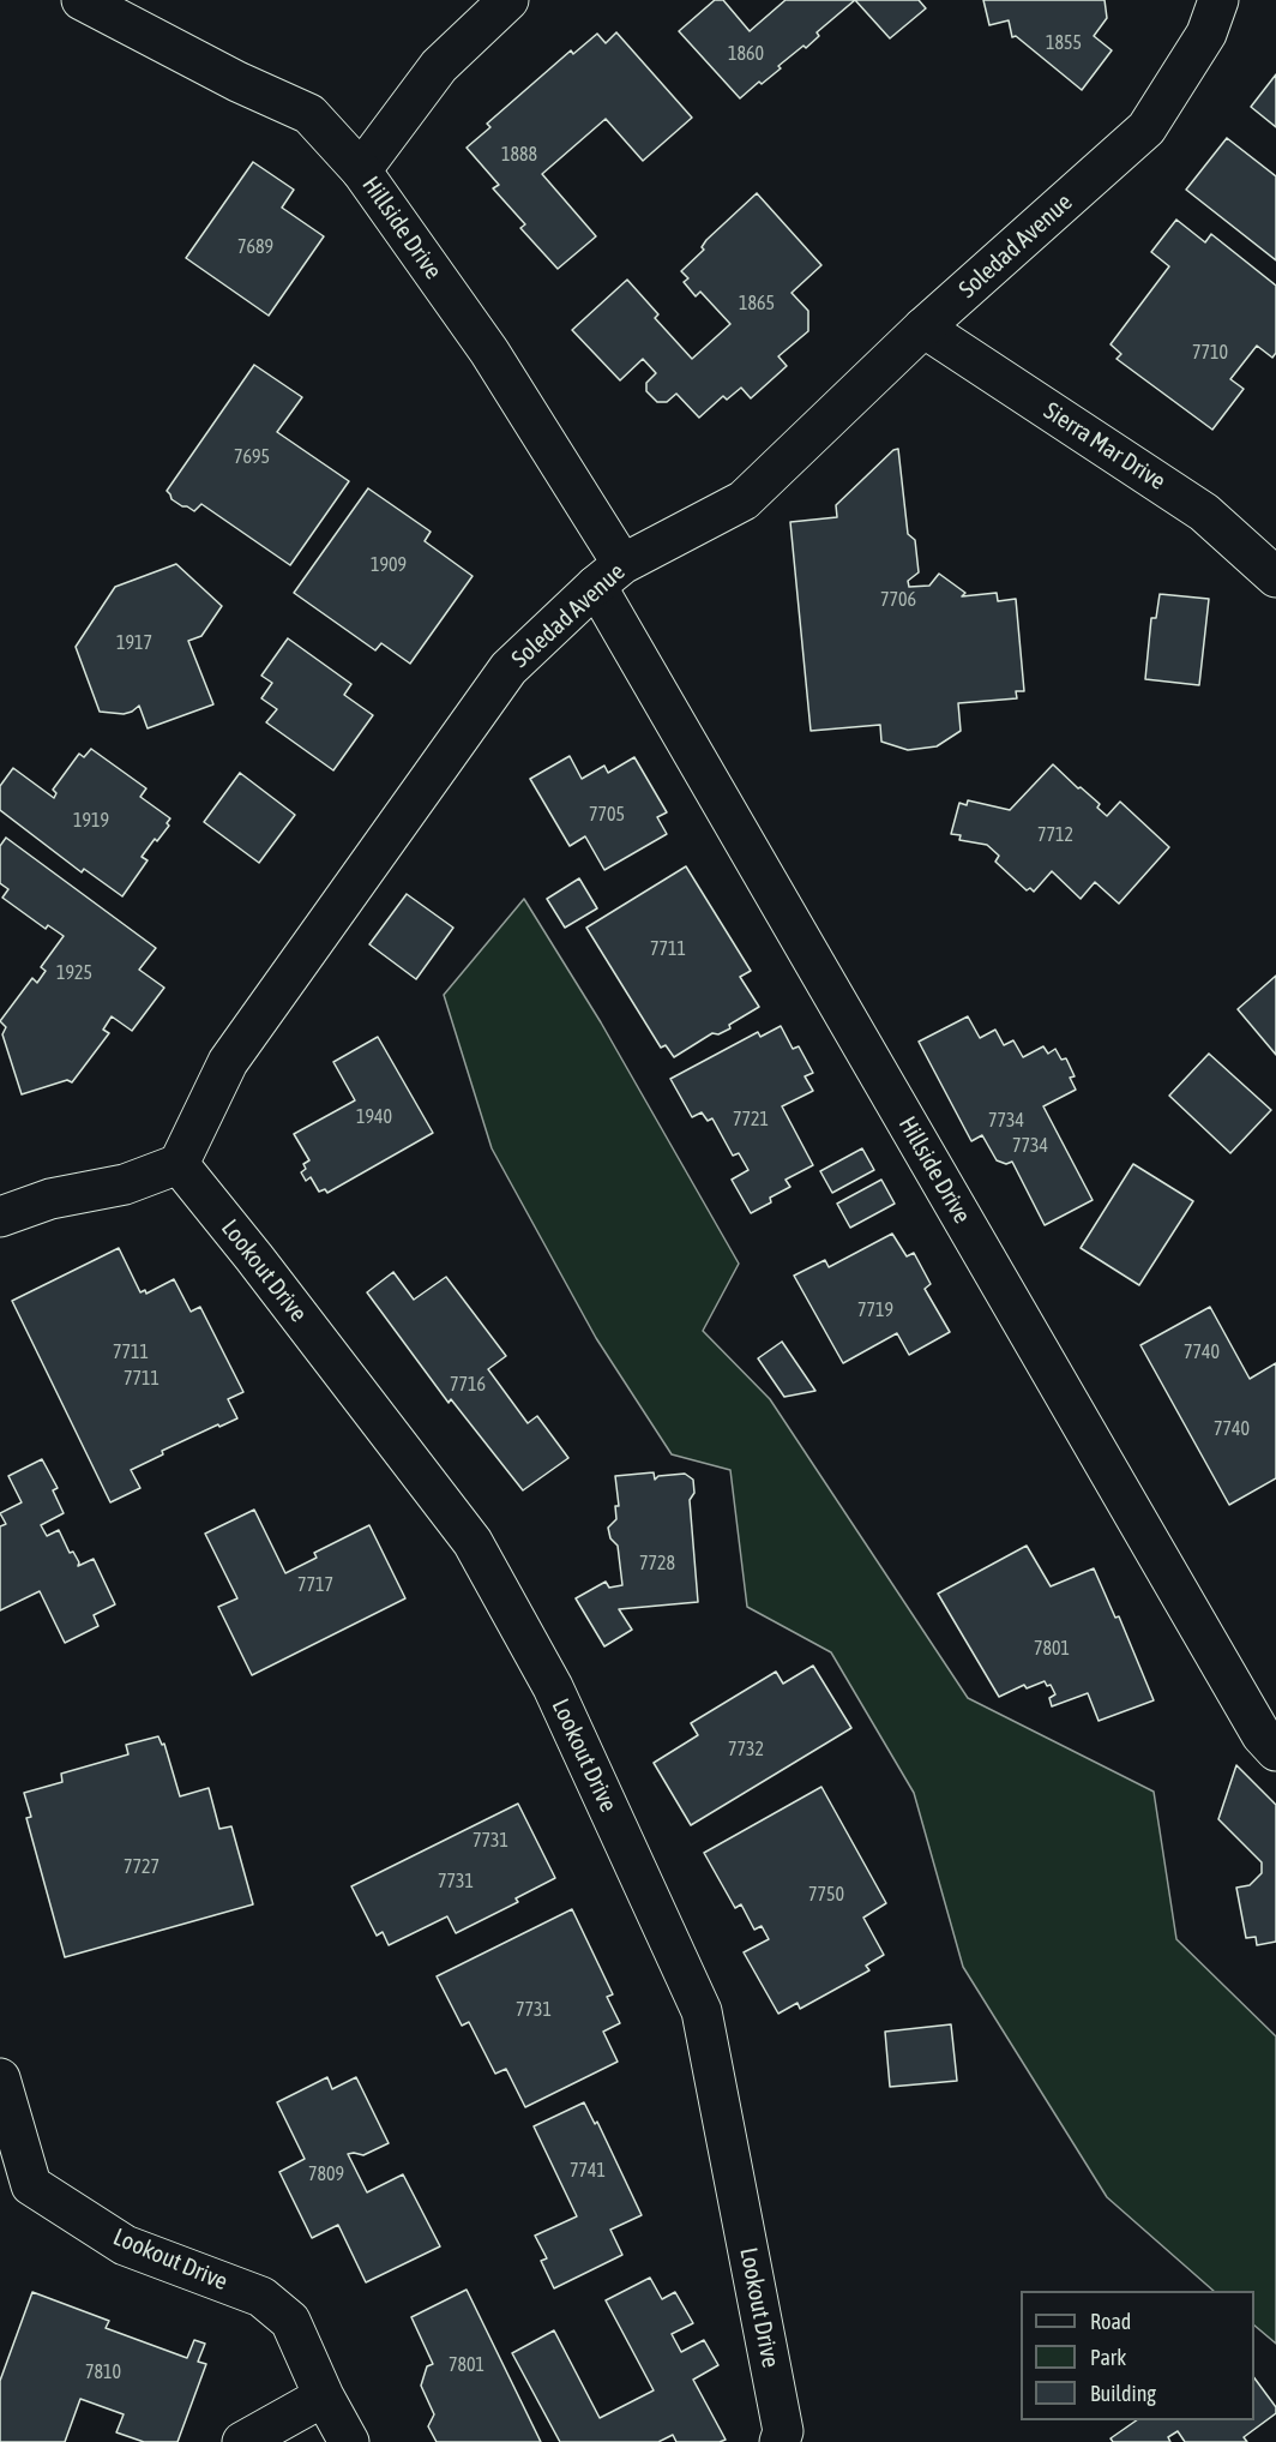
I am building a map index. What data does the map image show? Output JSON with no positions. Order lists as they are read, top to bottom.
{
  "streets": {
    "street": [
      "Hillside Drive",
      "Soledad Avenue",
      "Sierra Mar Drive",
      "Lookout Drive"
    ]
  },
  "crossings": [
    ["Hillside Drive", "Soledad Avenue"],
    ["Soledad Avenue", "Sierra Mar Drive"],
    ["Soledad Avenue", "Lookout Drive"]
  ],
  "house_numbers": [
    "1855",
    "1860",
    "1888",
    "7689",
    "1865",
    "7710",
    "7695",
    "1909",
    "7706",
    "1917",
    "7705",
    "1919",
    "7712",
    "7711",
    "1925",
    "1940",
    "7721",
    "7734",
    "7734",
    "7719",
    "7711",
    "7740",
    "7711",
    "7716",
    "7740",
    "7728",
    "7717",
    "7801",
    "7732",
    "7731",
    "7727",
    "7731",
    "7750",
    "7731",
    "7741",
    "7809",
    "7801",
    "7810"
  ],
  "legend": ["Road", "Park", "Building"]
}
